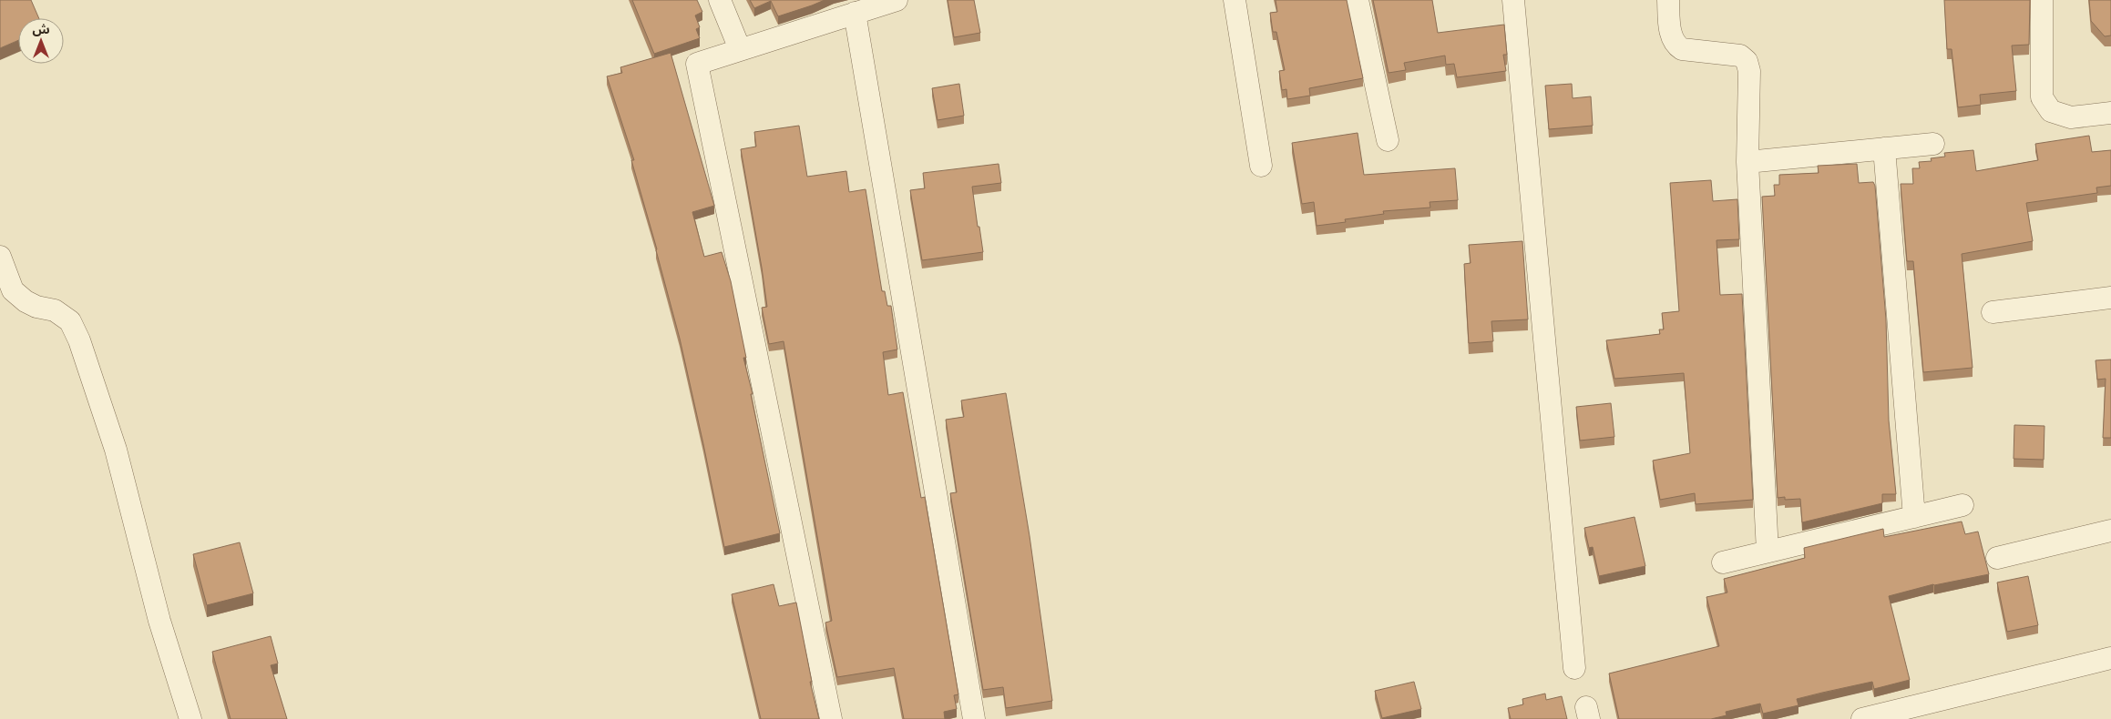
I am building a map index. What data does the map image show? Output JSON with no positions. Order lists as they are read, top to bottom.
{
  "north": "top"
}
